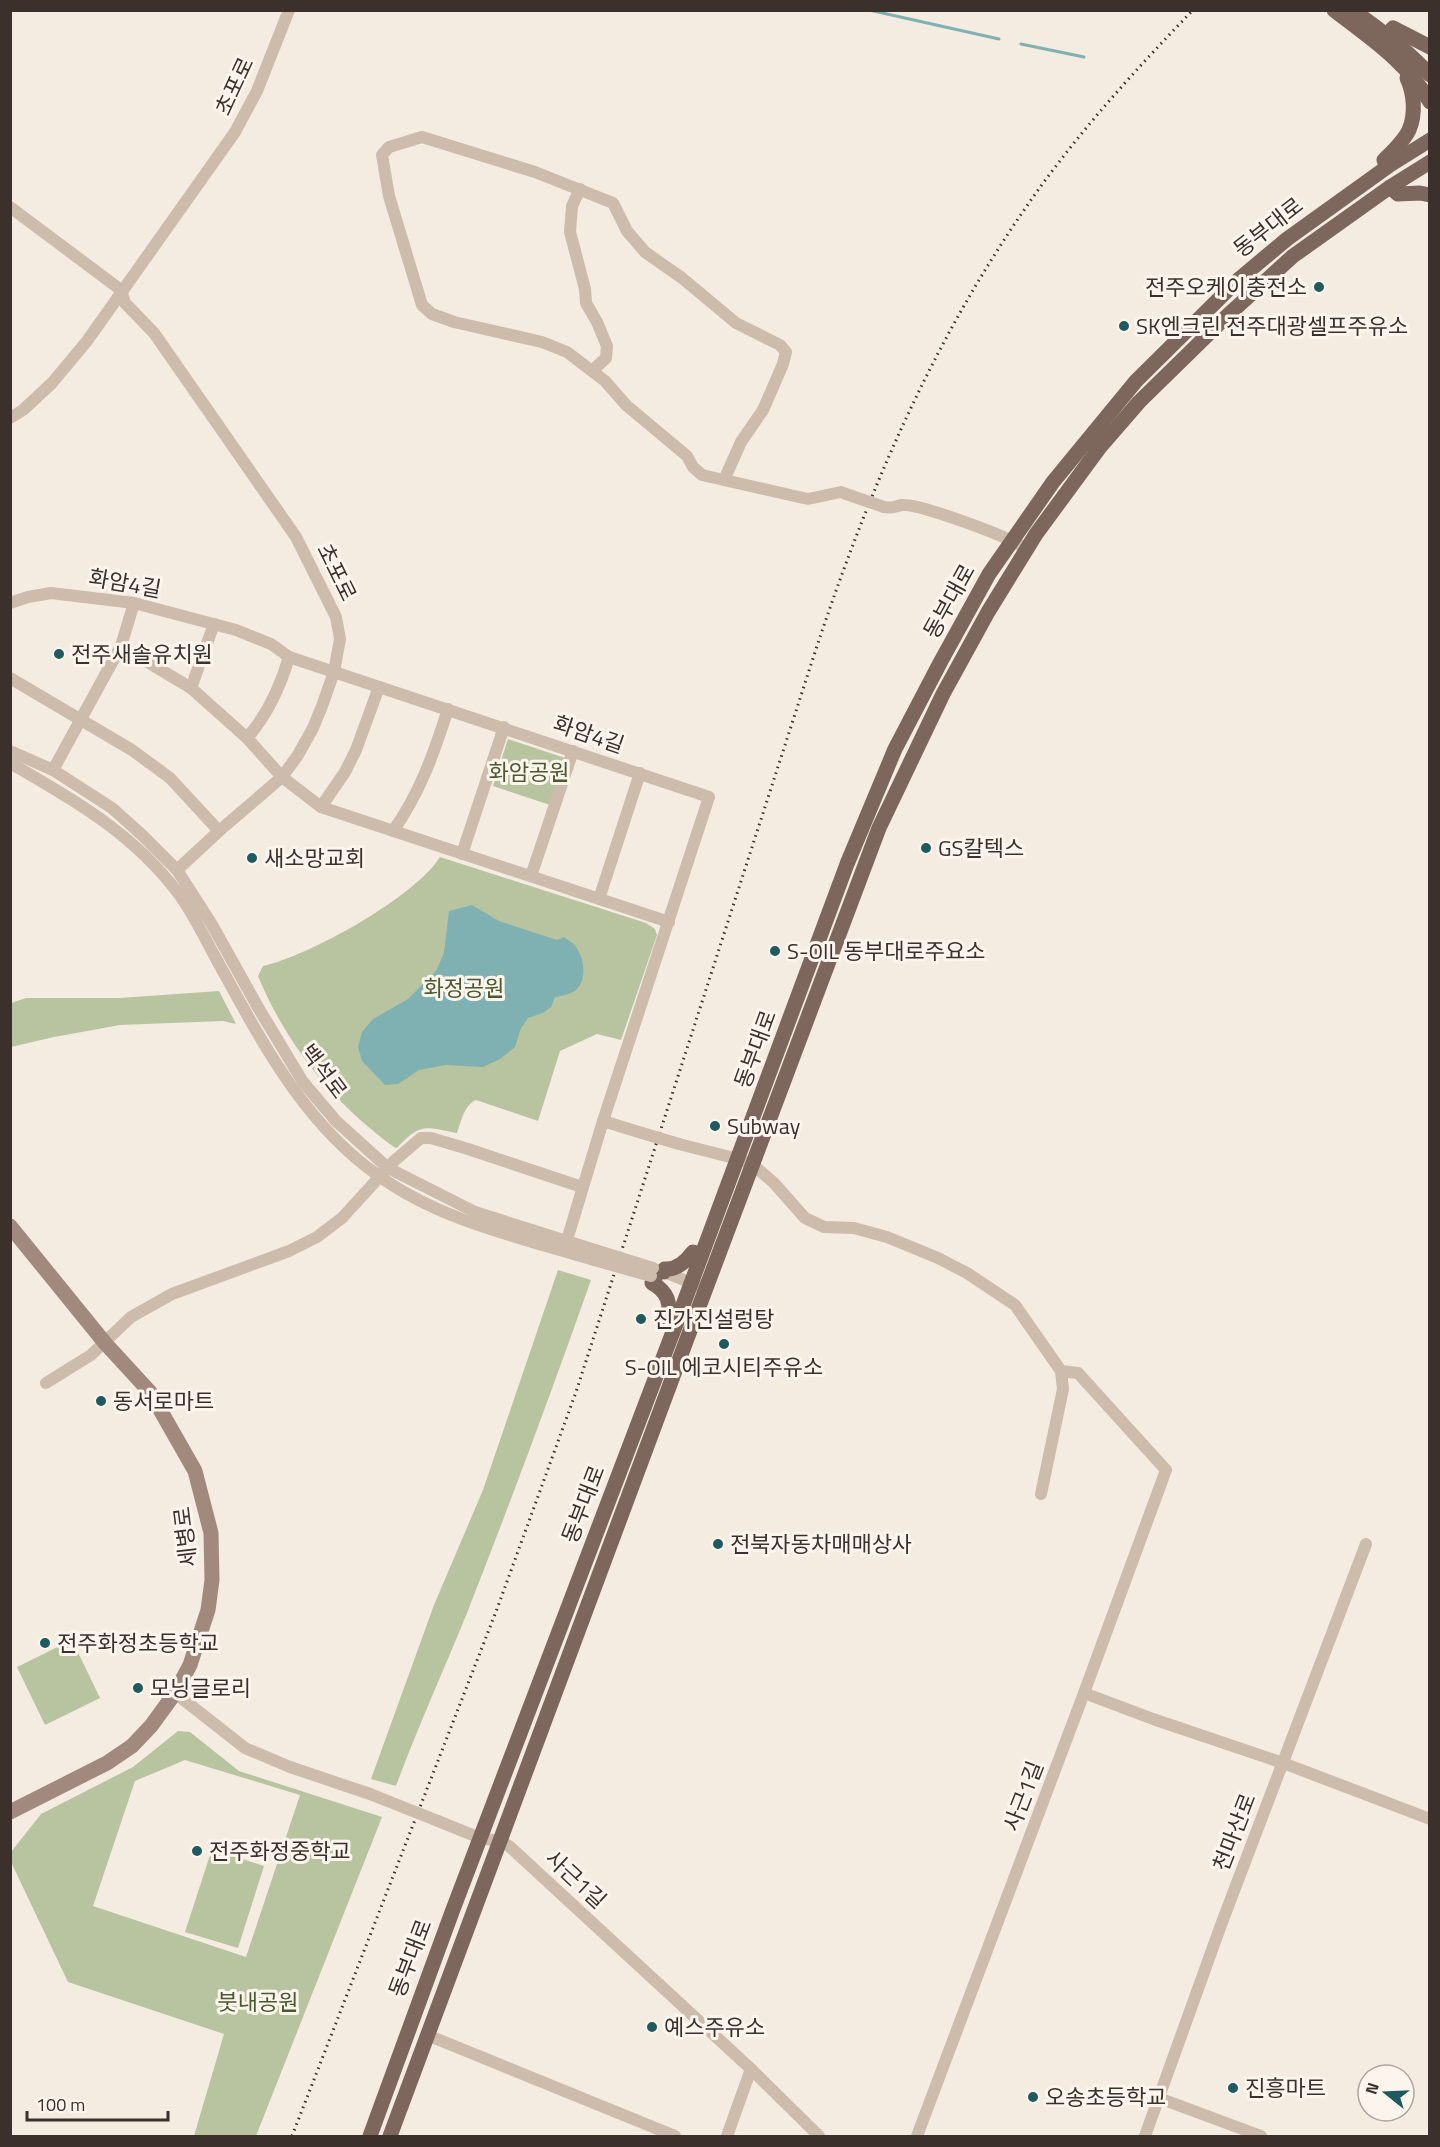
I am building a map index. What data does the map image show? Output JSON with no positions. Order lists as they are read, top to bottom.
{
  "streets": {
    "main road": ["동부대로"],
    "street": [
      "초포로",
      "화암4길",
      "백석로",
      "세병로",
      "사근1길",
      "천마산로"
    ]
  },
  "crossings": [
    ["초포로", "화암4길"],
    ["초포로", "백석로"],
    ["동부대로", "백석로"],
    ["동부대로", "사근1길"],
    ["화암4길", "백석로"],
    ["세병로", "사근1길"]
  ],
  "parks": ["화암공원", "화정공원", "붓내공원"],
  "places": [
    "전주오케이충전소",
    "SK엔크린 전주대광셀프주유소",
    "전주새솔유치원",
    "GS칼텍스",
    "새소망교회",
    "S-OIL 동부대로주요소",
    "Subway",
    "진가진설렁탕",
    "S-OIL 에코시티주유소",
    "동서로마트",
    "전북자동차매매상사",
    "전주화정초등학교",
    "모닝글로리",
    "전주화정중학교",
    "예스주유소",
    "진흥마트",
    "오송초등학교"
  ],
  "scale_bar": "100 m",
  "north": "left"
}
